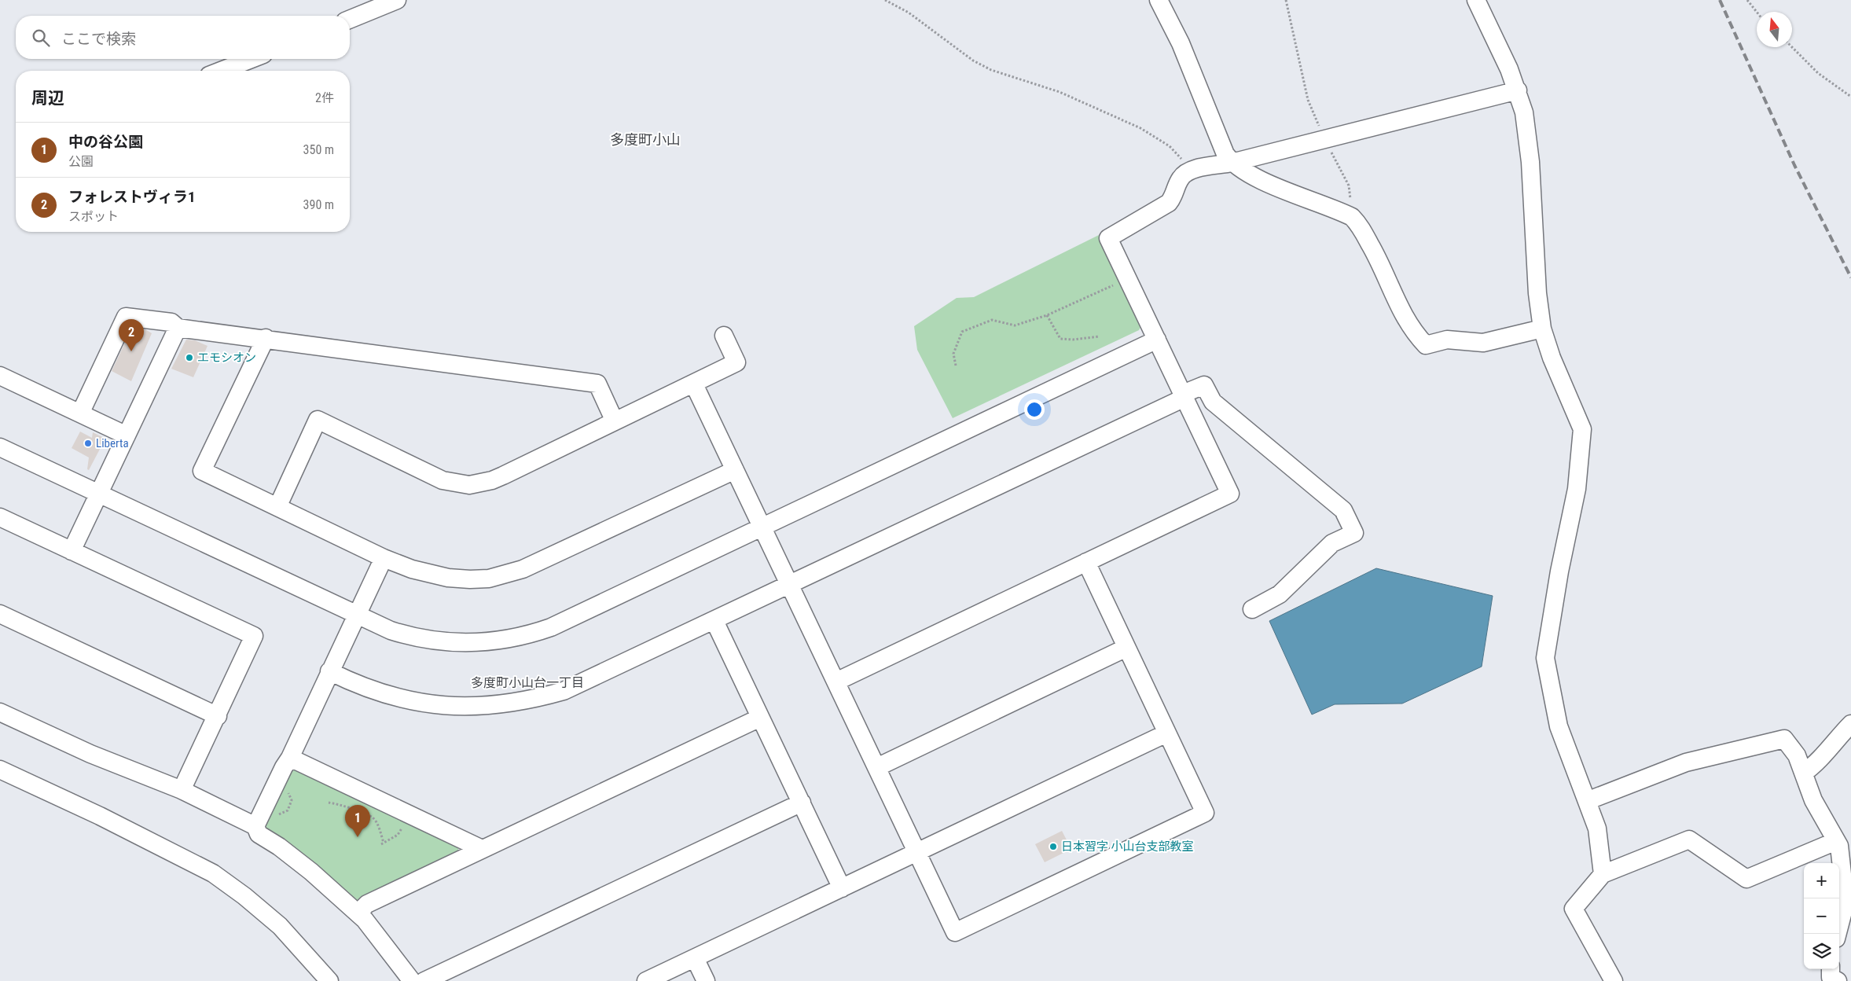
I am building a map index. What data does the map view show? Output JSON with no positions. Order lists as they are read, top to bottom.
{
  "districts": ["多度町小山", "多度町小山台一丁目"],
  "places": ["エモシオン", "Liberta", "日本習字 小山台支部教室"],
  "north": "top",
  "page": {
    "search": "ここで検索",
    "heading": ["周辺", "2件"],
    "list": [
      {
        "mark": "1",
        "name": "中の谷公園",
        "note": "公園",
        "value": "350 m"
      },
      {
        "mark": "2",
        "name": "フォレストヴィラ1",
        "note": "スポット",
        "value": "390 m"
      }
    ],
    "pins": ["2", "1"],
    "map_buttons": ["+", "−"]
  }
}
